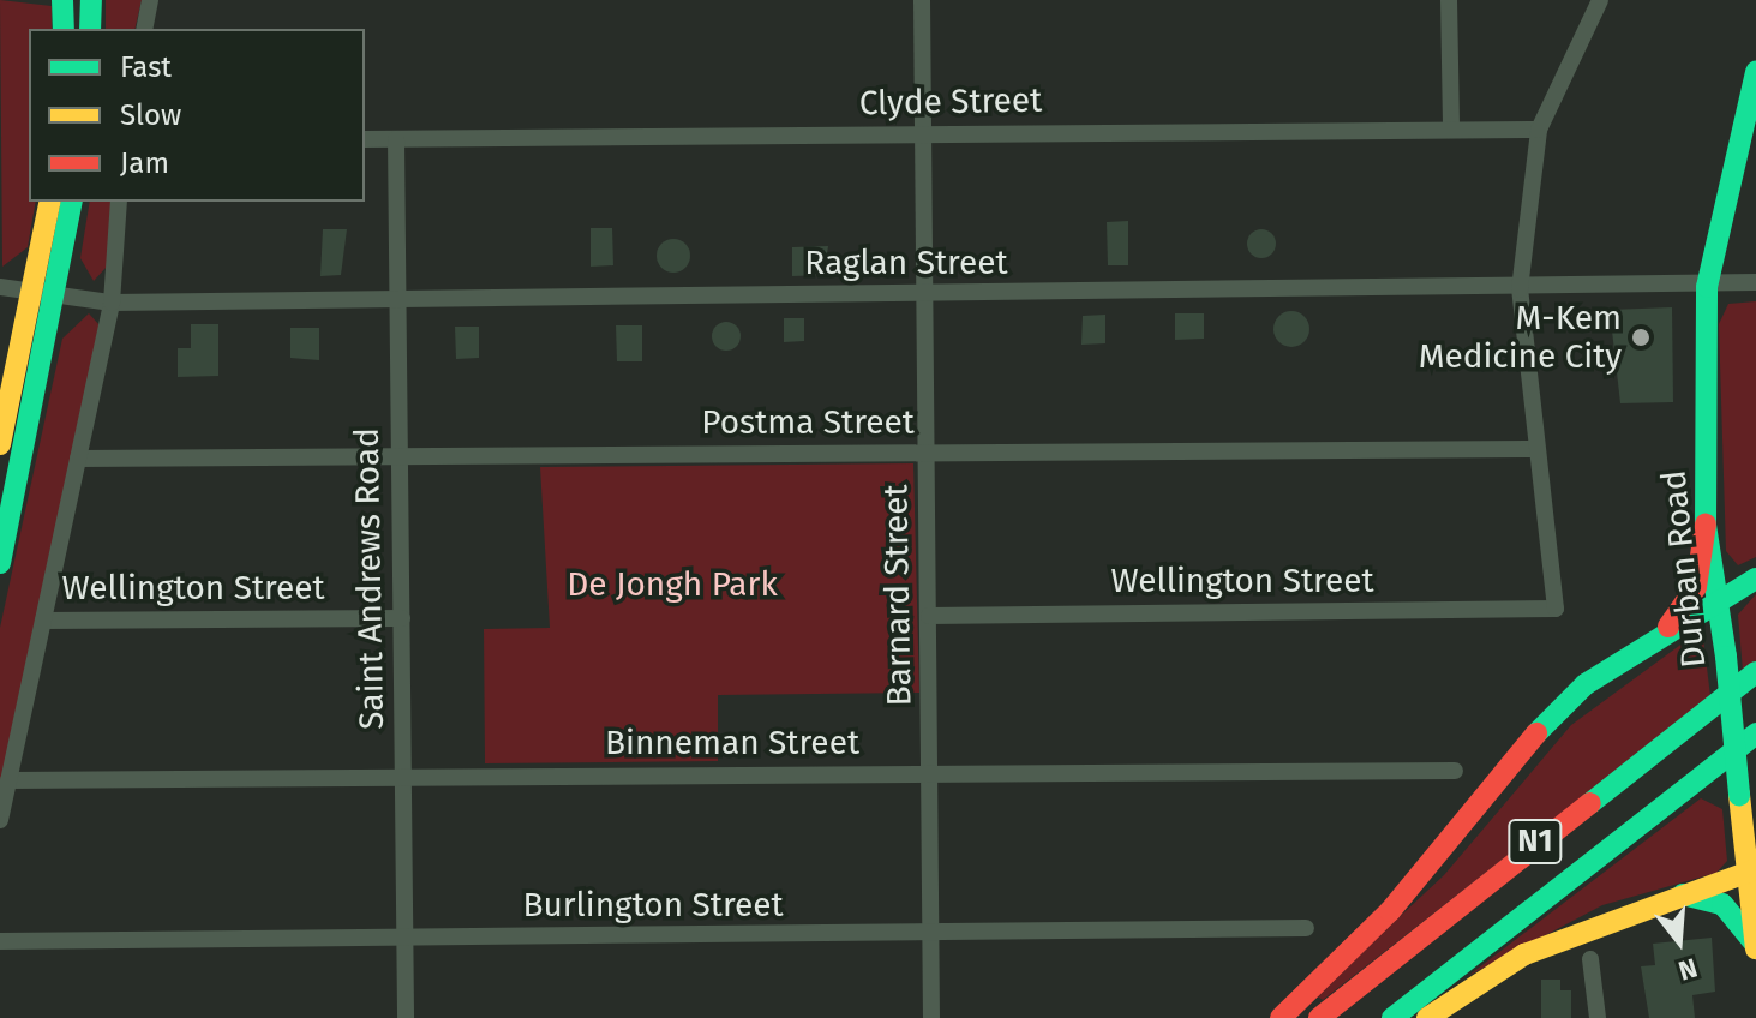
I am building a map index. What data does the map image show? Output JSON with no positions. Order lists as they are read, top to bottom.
{
  "streets": {
    "main road": ["Durban Road", "N1"],
    "street": [
      "Clyde Street",
      "Raglan Street",
      "Postma Street",
      "Saint Andrews Road",
      "Wellington Street",
      "Barnard Street",
      "Binneman Street",
      "Burlington Street"
    ]
  },
  "crossings": [
    ["Clyde Street", "Saint Andrews Road"],
    ["Clyde Street", "Barnard Street"],
    ["Raglan Street", "Durban Road"],
    ["Raglan Street", "Saint Andrews Road"],
    ["Raglan Street", "Barnard Street"],
    ["Postma Street", "Saint Andrews Road"],
    ["Postma Street", "Wellington Street"],
    ["Postma Street", "Barnard Street"],
    ["Saint Andrews Road", "Wellington Street"],
    ["Saint Andrews Road", "Binneman Street"],
    ["Saint Andrews Road", "Burlington Street"],
    ["Wellington Street", "Barnard Street"],
    ["Barnard Street", "Binneman Street"],
    ["Barnard Street", "Burlington Street"]
  ],
  "parks": ["De Jongh Park"],
  "places": ["M-Kem Medicine City"],
  "legend": ["Fast", "Slow", "Jam"],
  "north": "bottom"
}
